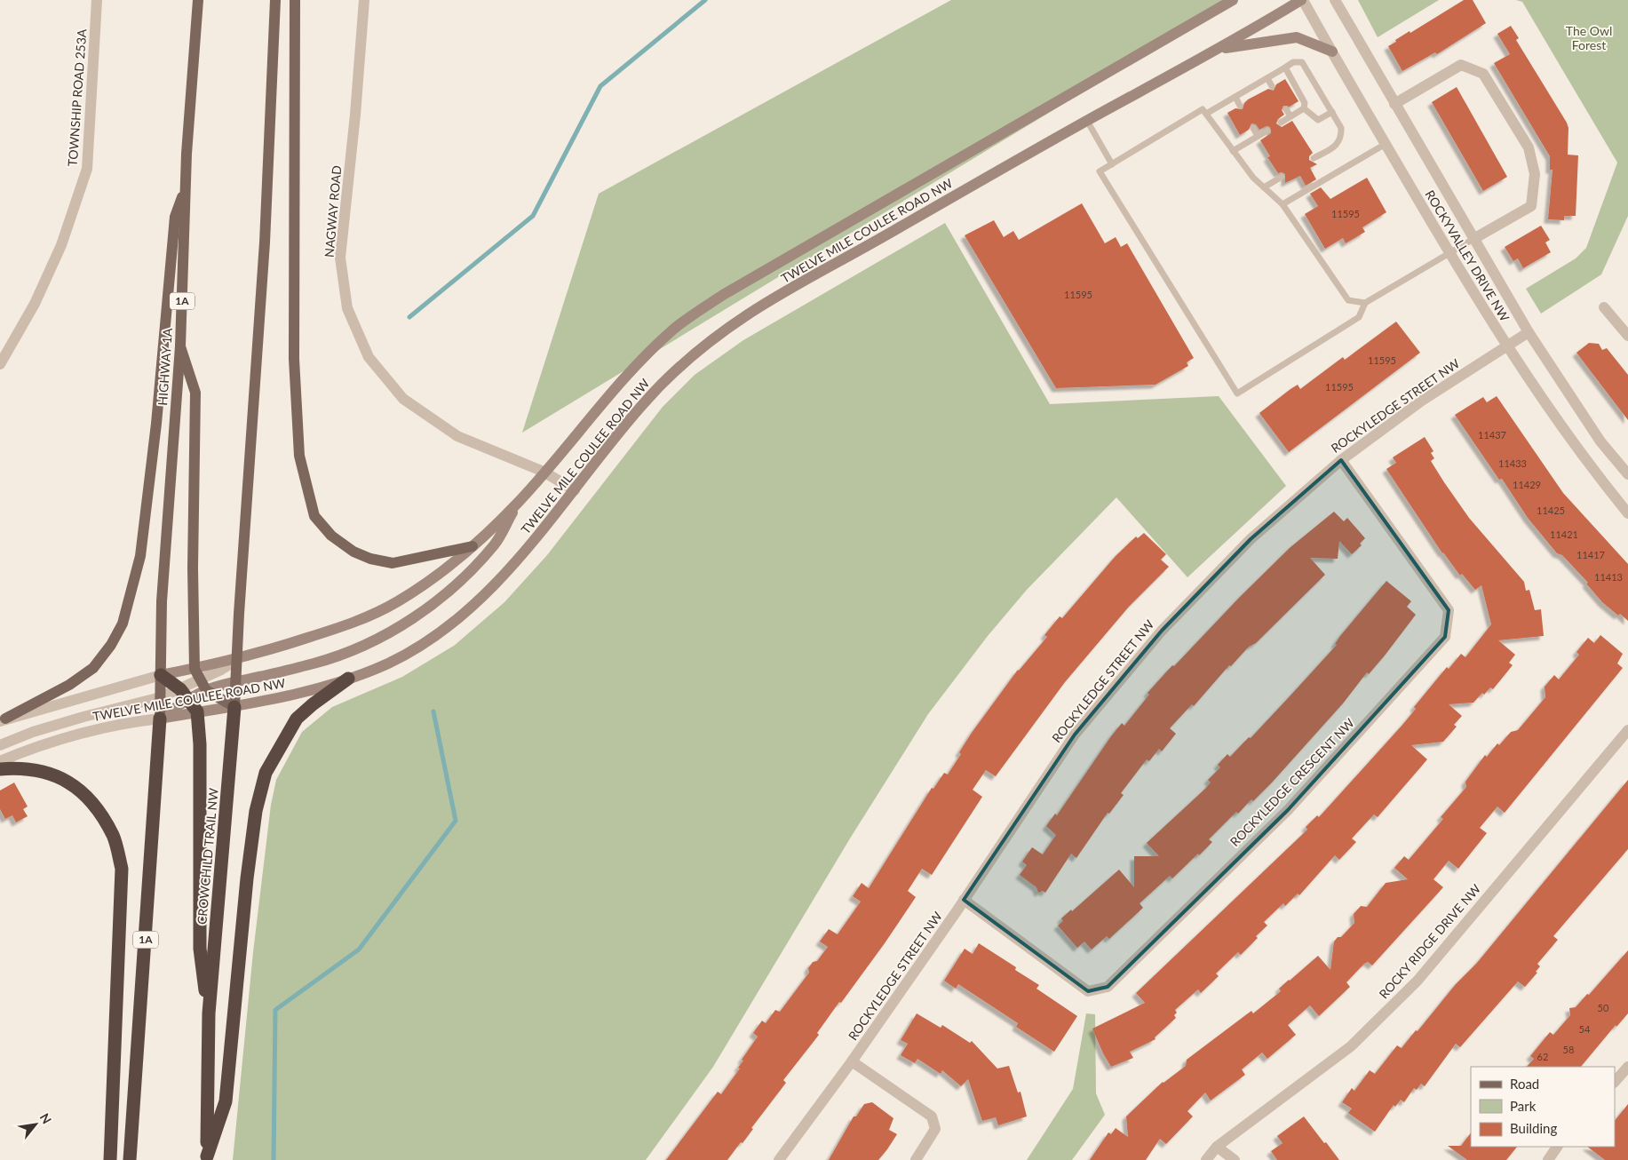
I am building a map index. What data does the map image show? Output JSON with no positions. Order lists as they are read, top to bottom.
{
  "streets": {
    "highway": ["1A", "CROWCHILD TRAIL NW"],
    "main road": ["TWELVE MILE COULEE ROAD NW", "HIGHWAY 1A"],
    "street": [
      "TOWNSHIP ROAD 253A",
      "NAGWAY ROAD",
      "ROCKYVALLEY DRIVE NW",
      "ROCKYLEDGE STREET NW",
      "ROCKYLEDGE CRESCENT NW",
      "ROCKY RIDGE DRIVE NW"
    ]
  },
  "crossings": [
    ["NAGWAY ROAD", "TWELVE MILE COULEE ROAD NW"],
    ["TWELVE MILE COULEE ROAD NW", "ROCKYVALLEY DRIVE NW"],
    ["TWELVE MILE COULEE ROAD NW", "1A"],
    ["TWELVE MILE COULEE ROAD NW", "HIGHWAY 1A"],
    ["TWELVE MILE COULEE ROAD NW", "CROWCHILD TRAIL NW"],
    ["ROCKYVALLEY DRIVE NW", "ROCKYLEDGE STREET NW"],
    ["1A", "HIGHWAY 1A"],
    ["ROCKYLEDGE STREET NW", "ROCKYLEDGE CRESCENT NW"]
  ],
  "parks": ["The Owl Forest"],
  "house_numbers": [
    "11595",
    "11595",
    "11595",
    "11595",
    "11437",
    "11433",
    "11429",
    "11425",
    "11421",
    "11417",
    "11413",
    "50",
    "54",
    "58",
    "62"
  ],
  "legend": ["Road", "Park", "Building"],
  "north": "top right"
}
